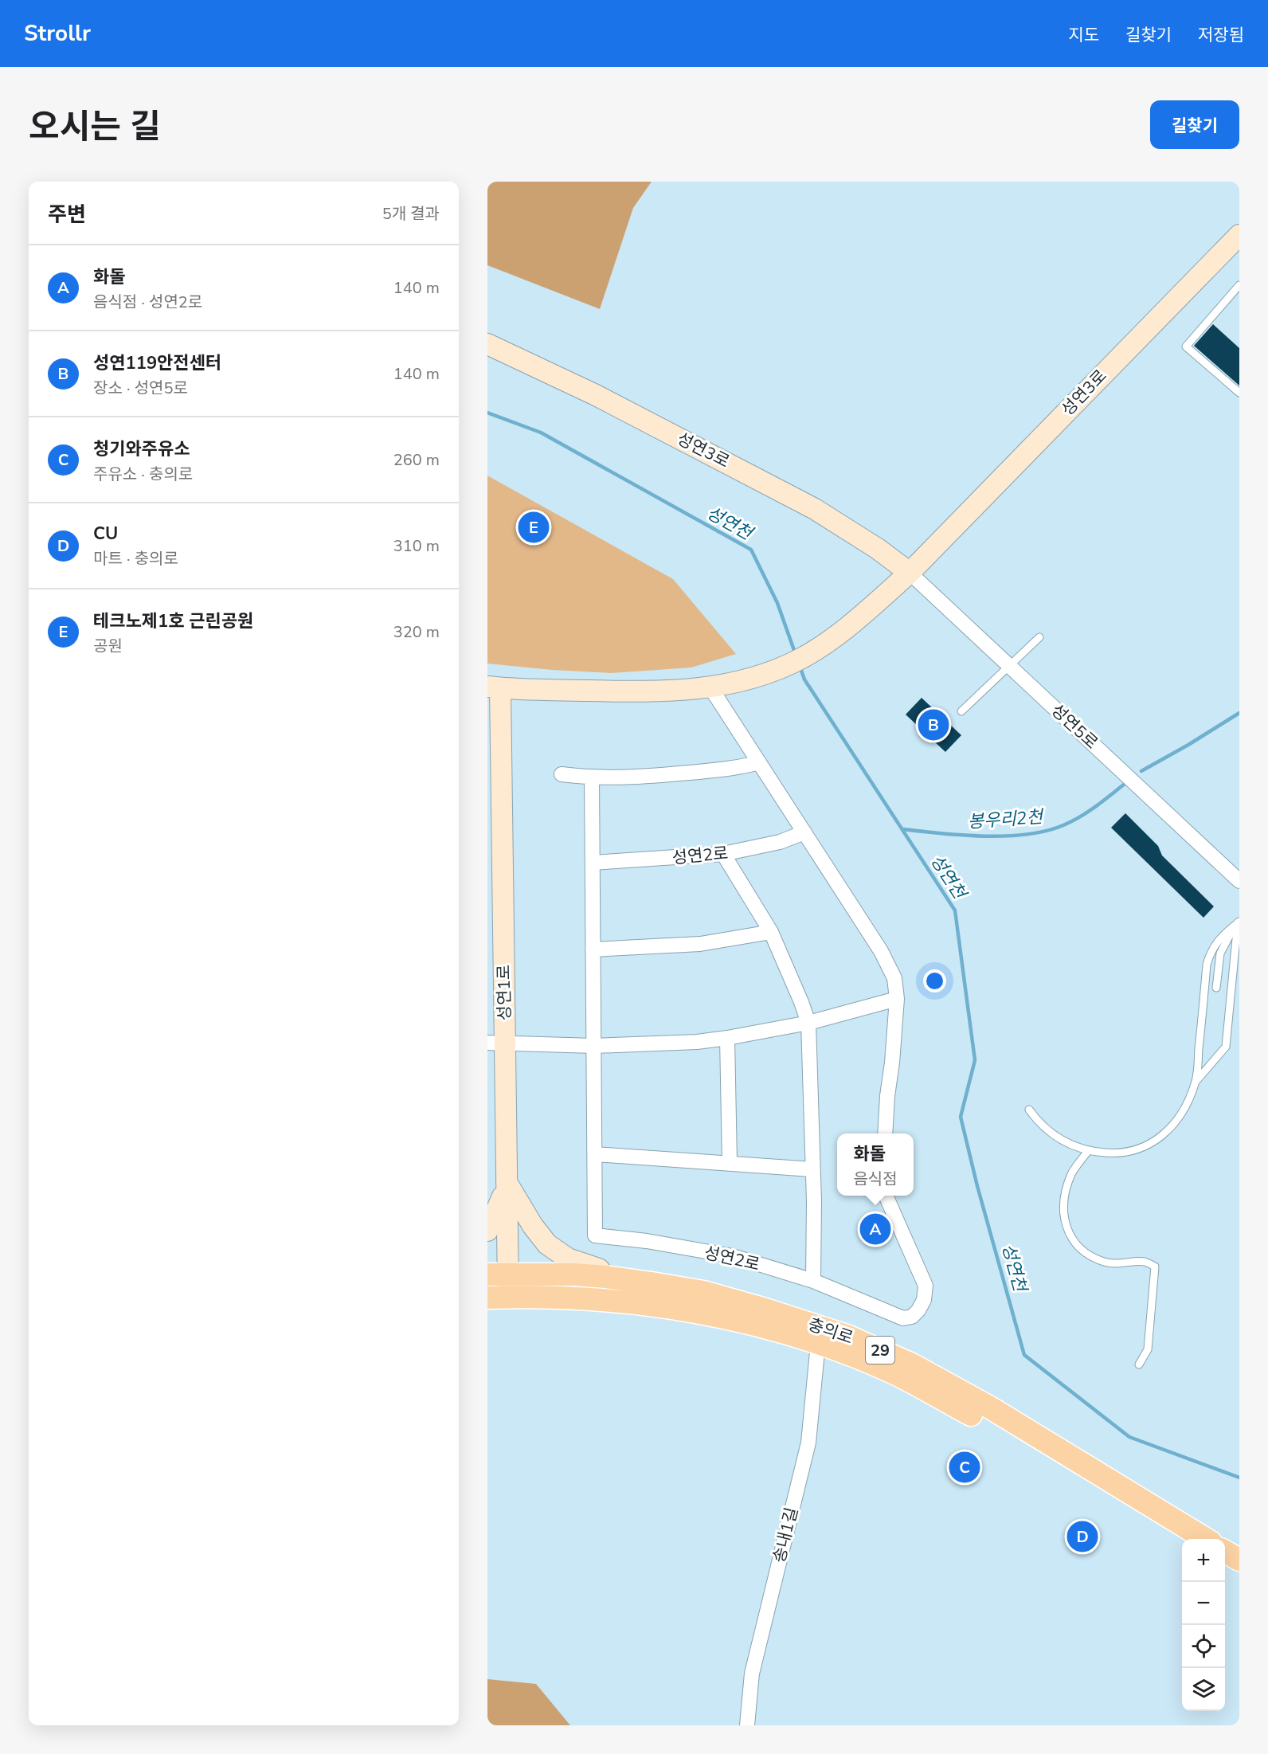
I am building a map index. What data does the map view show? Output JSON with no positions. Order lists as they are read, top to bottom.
{
  "streets": {
    "main road": ["충의로", "29"],
    "street": [
      "성연3로",
      "성연5로",
      "성연2로",
      "성연1로",
      "송내1길"
    ]
  },
  "crossings": [
    ["성연3로", "성연5로"],
    ["성연1로", "충의로"],
    ["충의로", "송내1길"]
  ],
  "water": ["성연천", "봉우리2천"],
  "page": {
    "header": "Strollr",
    "nav": ["지도", "길찾기", "저장됨"],
    "title": "오시는 길",
    "buttons": "길찾기",
    "heading": ["주변", "5개 결과"],
    "list": [
      {
        "mark": "A",
        "name": "화돌",
        "note": "음식점 · 성연2로",
        "value": "140 m"
      },
      {
        "mark": "B",
        "name": "성연119안전센터",
        "note": "장소 · 성연5로",
        "value": "140 m"
      },
      {
        "mark": "C",
        "name": "청기와주유소",
        "note": "주유소 · 충의로",
        "value": "260 m"
      },
      {
        "mark": "D",
        "name": "CU",
        "note": "마트 · 충의로",
        "value": "310 m"
      },
      {
        "mark": "E",
        "name": "테크노제1호 근린공원",
        "note": "공원",
        "value": "320 m"
      }
    ],
    "pins": [
      "E",
      "B",
      "A",
      "C",
      "D"
    ],
    "popup": ["화돌", "음식점"],
    "map_buttons": ["+", "−"]
  }
}
